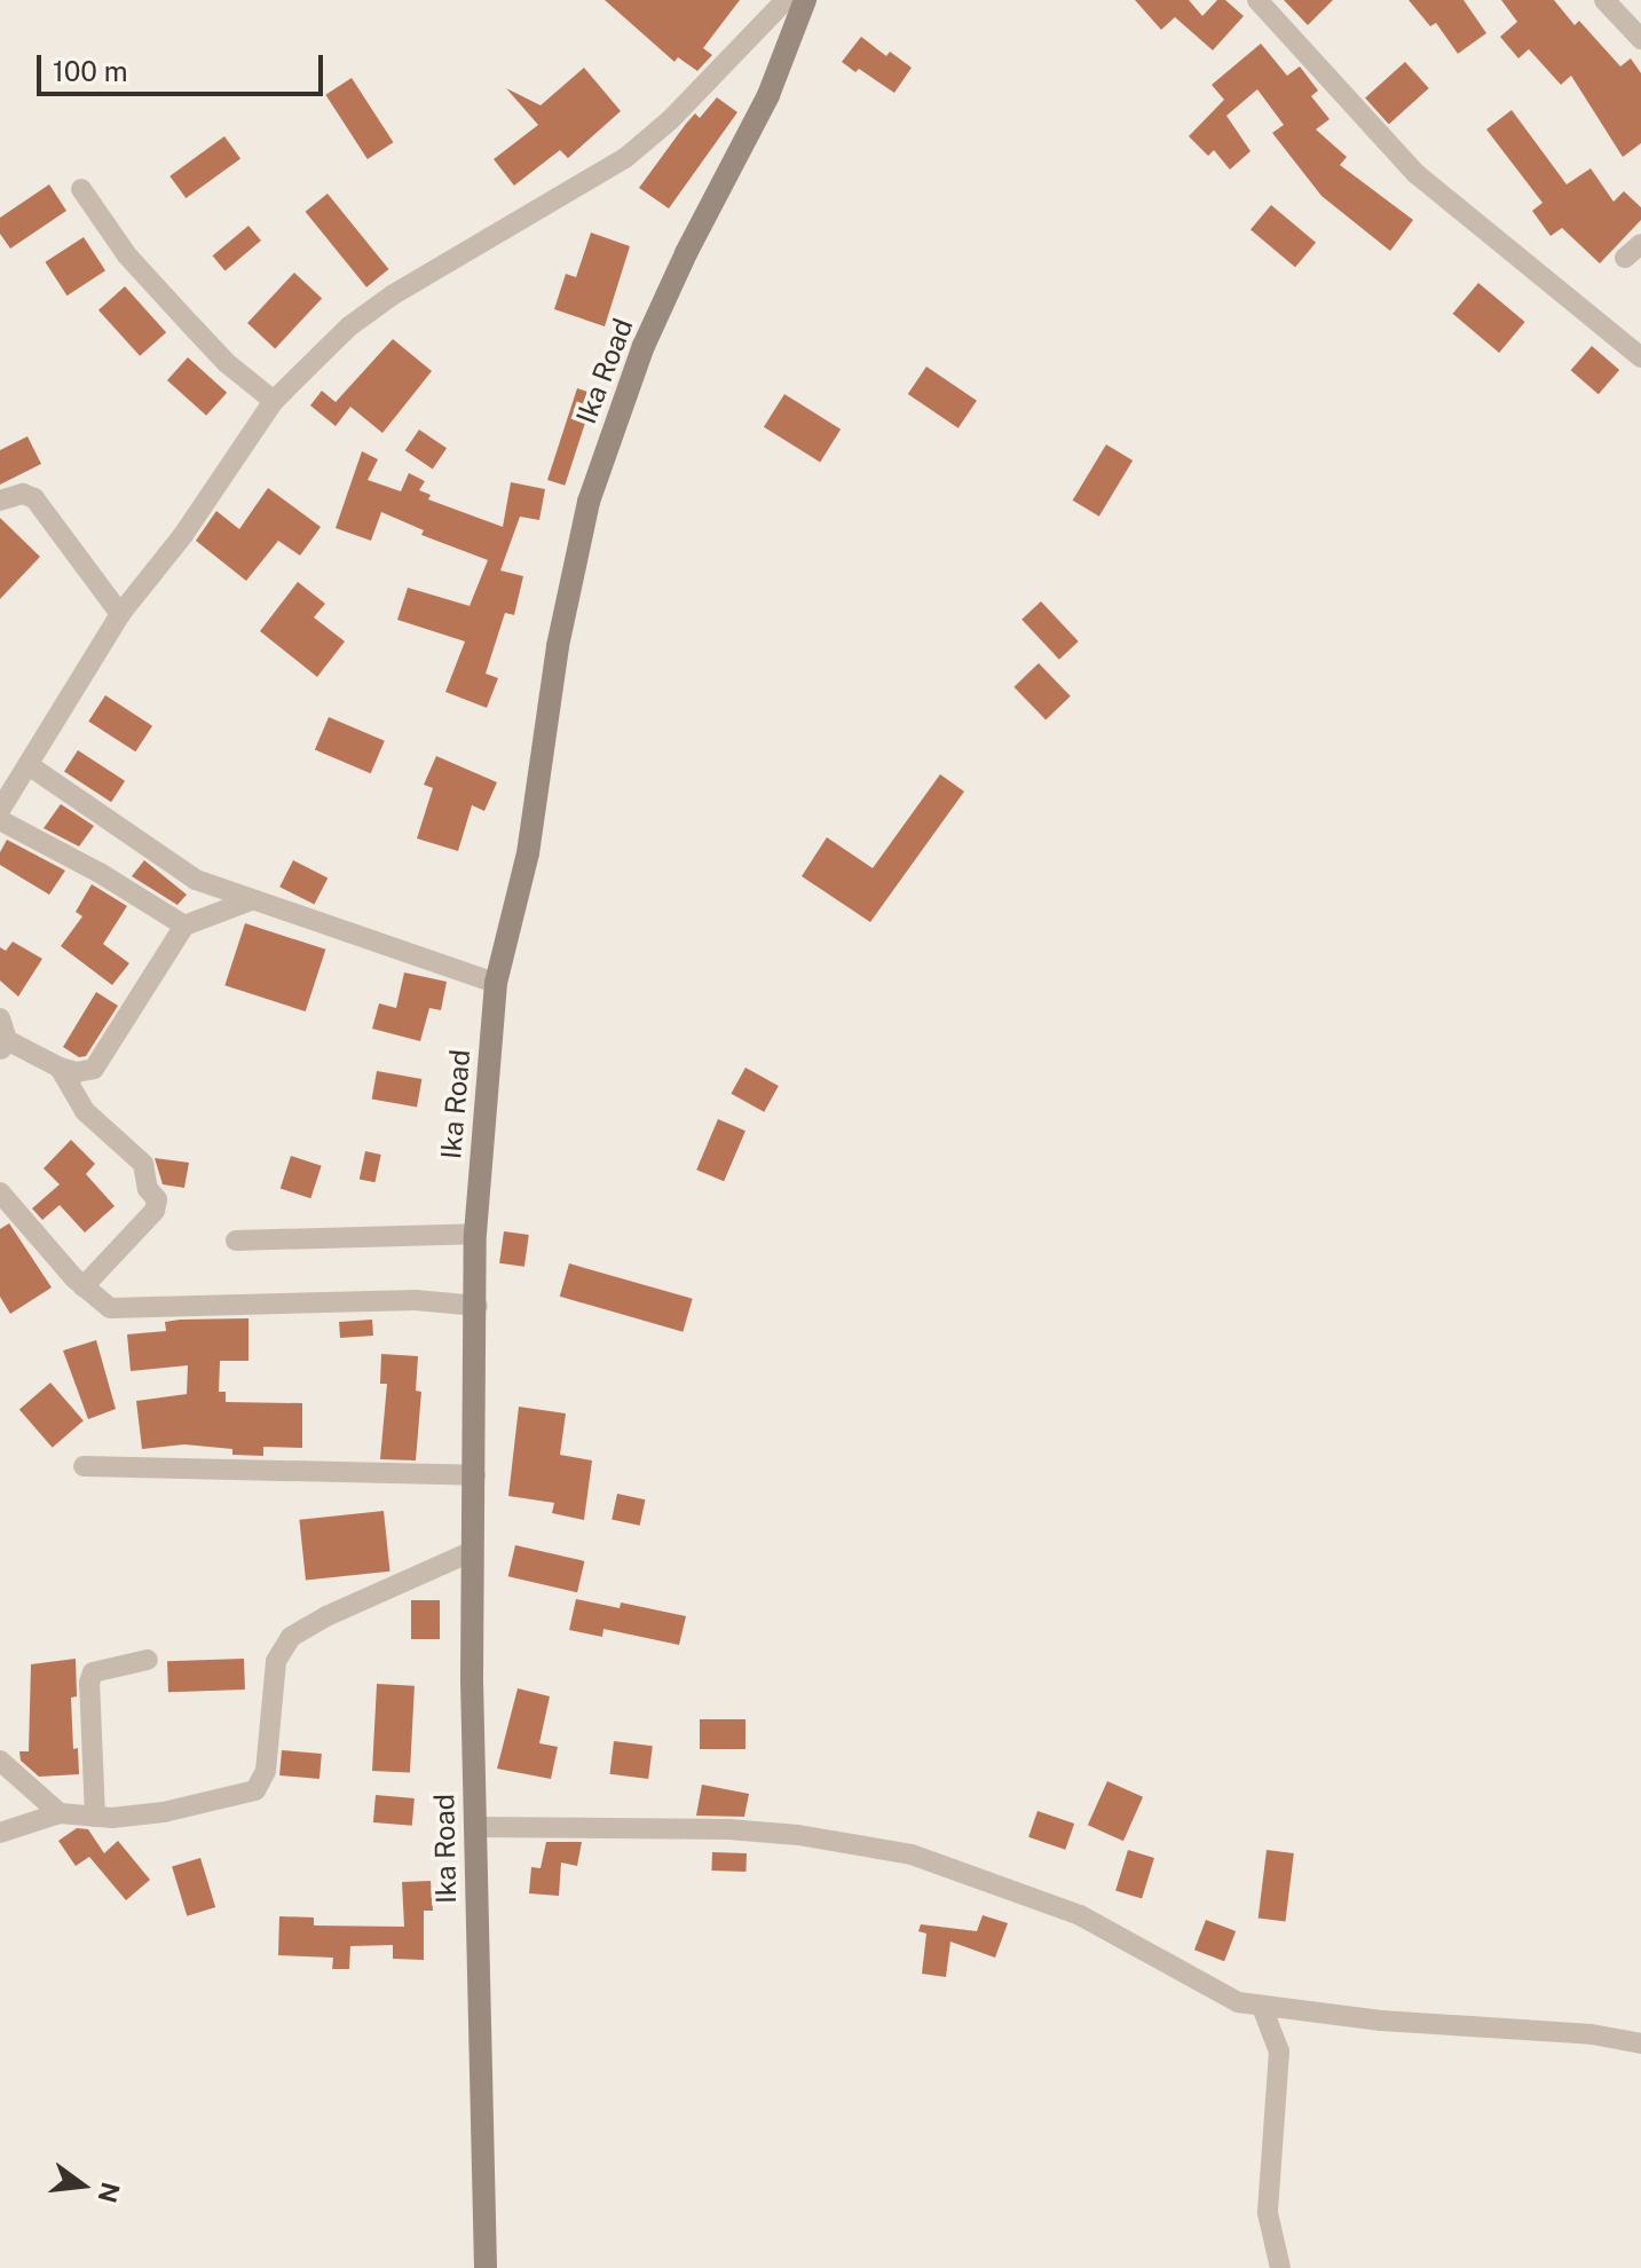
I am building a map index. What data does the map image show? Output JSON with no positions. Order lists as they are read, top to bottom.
{
  "streets": {
    "street": ["Ika Road"]
  },
  "scale_bar": "100 m",
  "north": "right"
}
